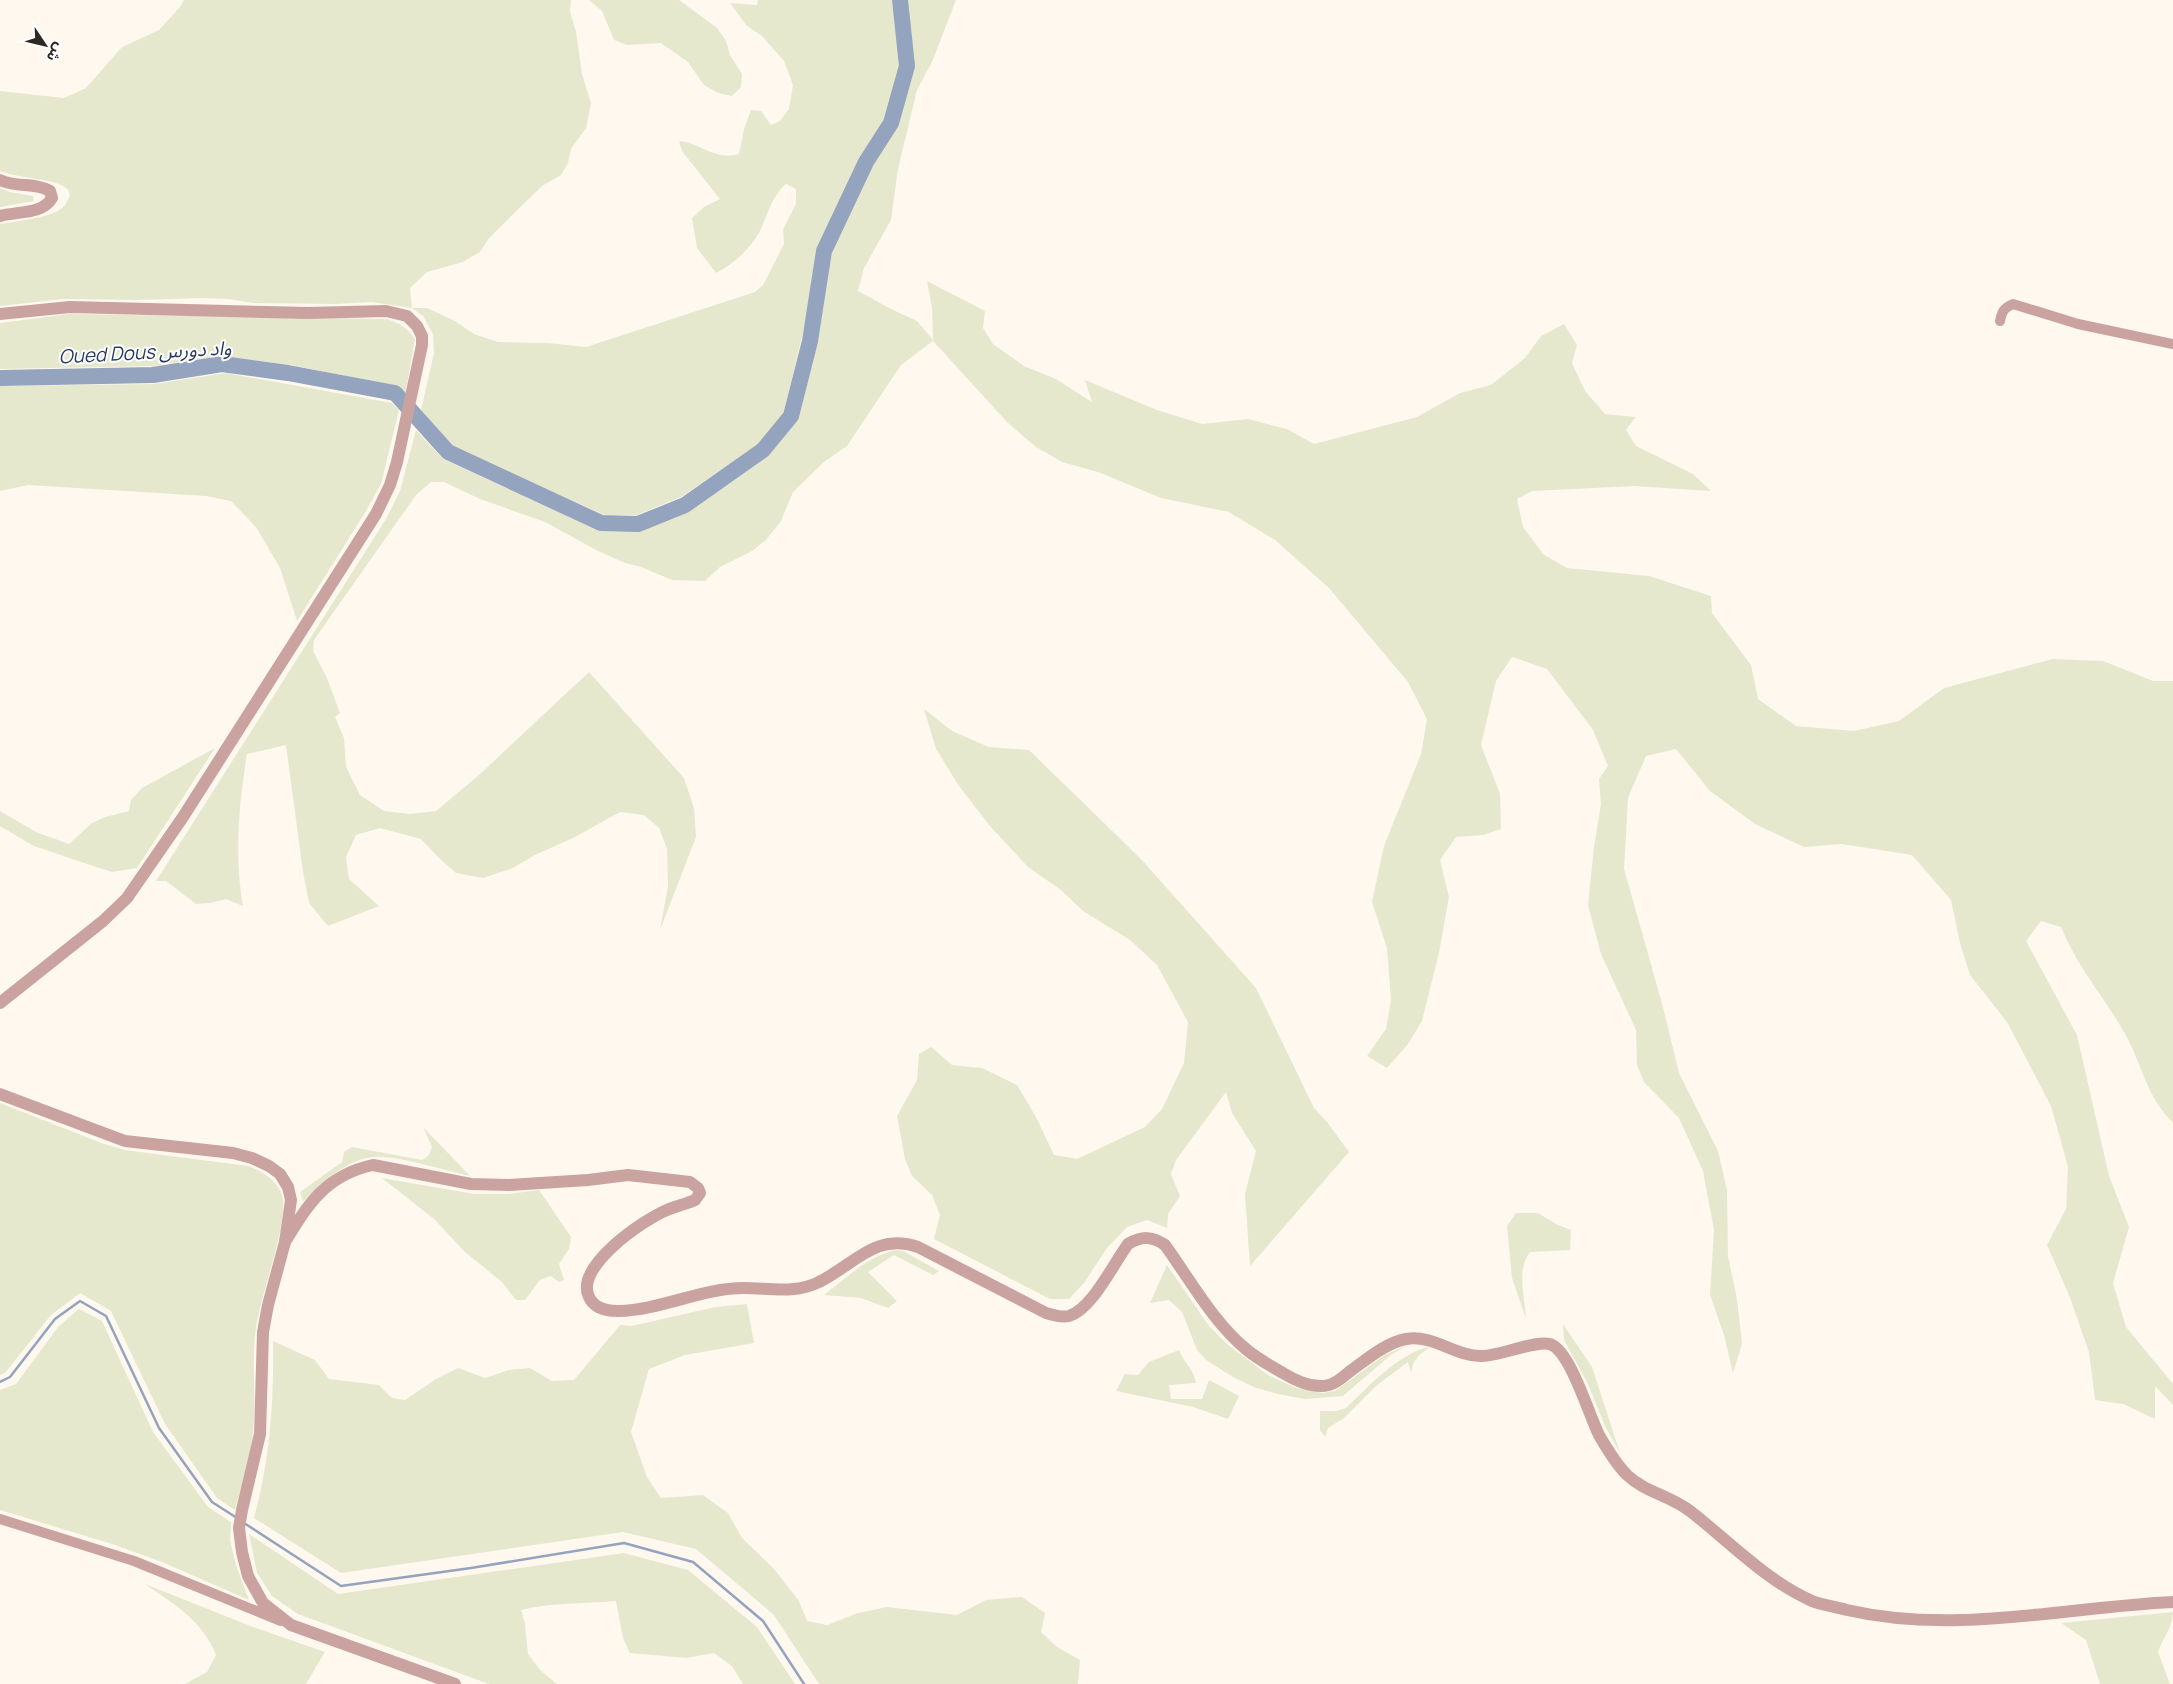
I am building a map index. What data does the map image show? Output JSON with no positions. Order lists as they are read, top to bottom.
{
  "water": ["Oued Dous واد دورس"],
  "north": "bottom right"
}
